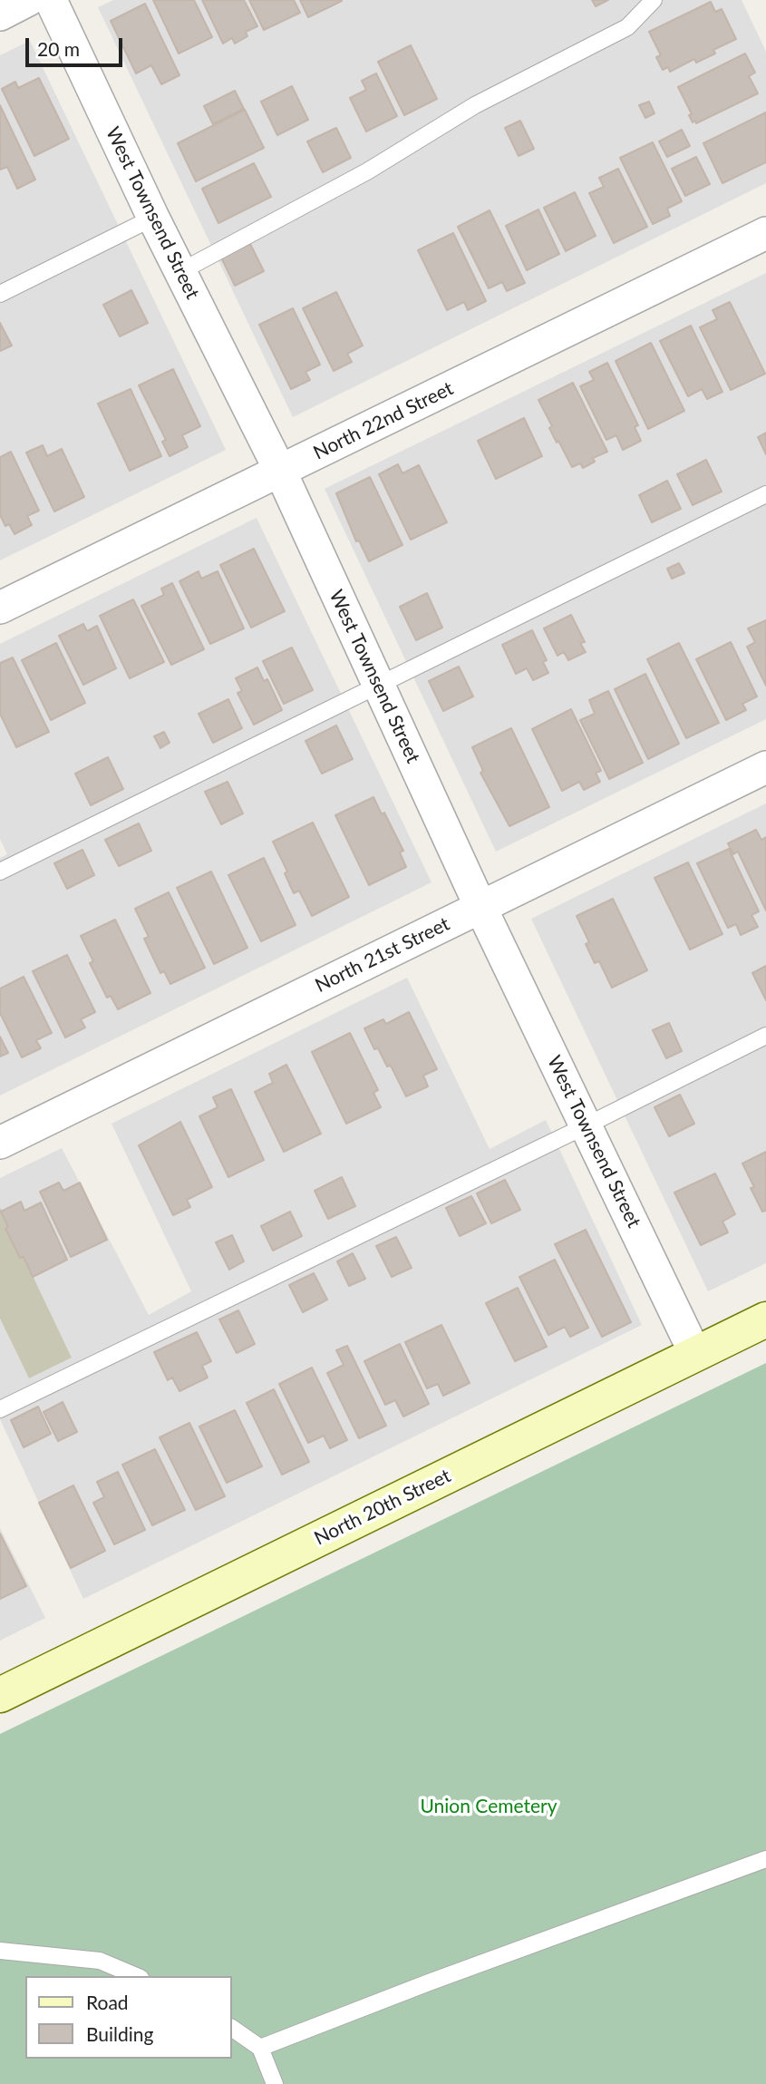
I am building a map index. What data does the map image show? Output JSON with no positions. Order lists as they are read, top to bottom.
{
  "streets": {
    "main road": ["North 20th Street"],
    "street": ["West Townsend Street", "North 22nd Street", "North 21st Street"]
  },
  "crossings": [
    ["West Townsend Street", "North 22nd Street"],
    ["West Townsend Street", "North 21st Street"],
    ["West Townsend Street", "North 20th Street"]
  ],
  "parks": ["Union Cemetery"],
  "legend": ["Road", "Building"],
  "scale_bar": "20 m"
}
